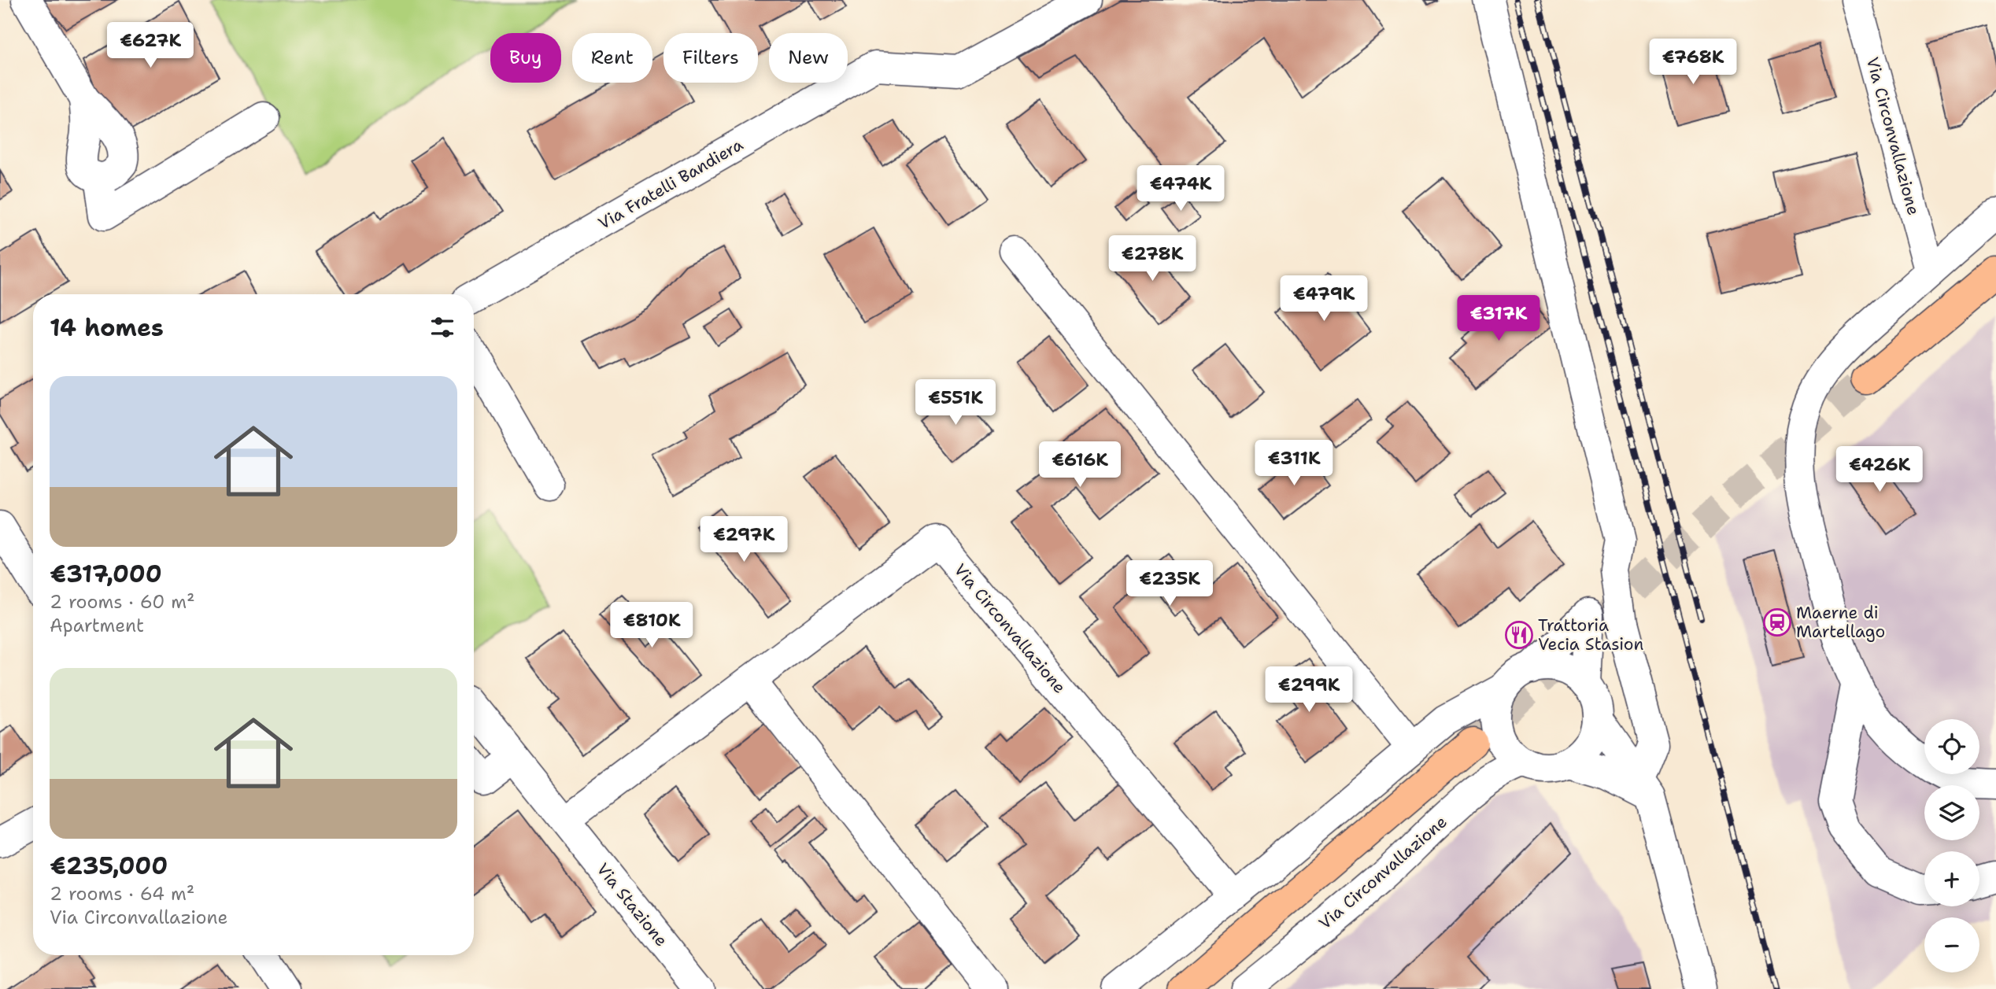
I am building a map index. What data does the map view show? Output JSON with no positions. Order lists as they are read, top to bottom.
{
  "streets": {
    "street": ["Via Circonvallazione", "Via Fratelli Bandiera", "Via Stazione"]
  },
  "crossings": [
    ["Via Circonvallazione", "Via Stazione"]
  ],
  "places": {
    "station": ["Maerne di Martellago"],
    "restaurant": ["Trattoria Vecia Stasion"]
  },
  "page": {
    "price": [
      "€627K",
      "€768K",
      "€474K",
      "€278K",
      "€479K",
      "€317K",
      "€551K",
      "€311K",
      "€616K",
      "€426K",
      "€297K",
      "€235K",
      "€810K",
      "€299K"
    ],
    "chip": [
      "Buy",
      "Rent",
      "Filters",
      "New"
    ],
    "heading": "14 homes",
    "list": [
      {
        "name": "€317,000",
        "note": "2 rooms · 60 m² · Apartment"
      },
      {
        "name": "€235,000",
        "note": "2 rooms · 64 m² · Via Circonvallazione"
      }
    ],
    "map_buttons": ["+", "−"]
  }
}
